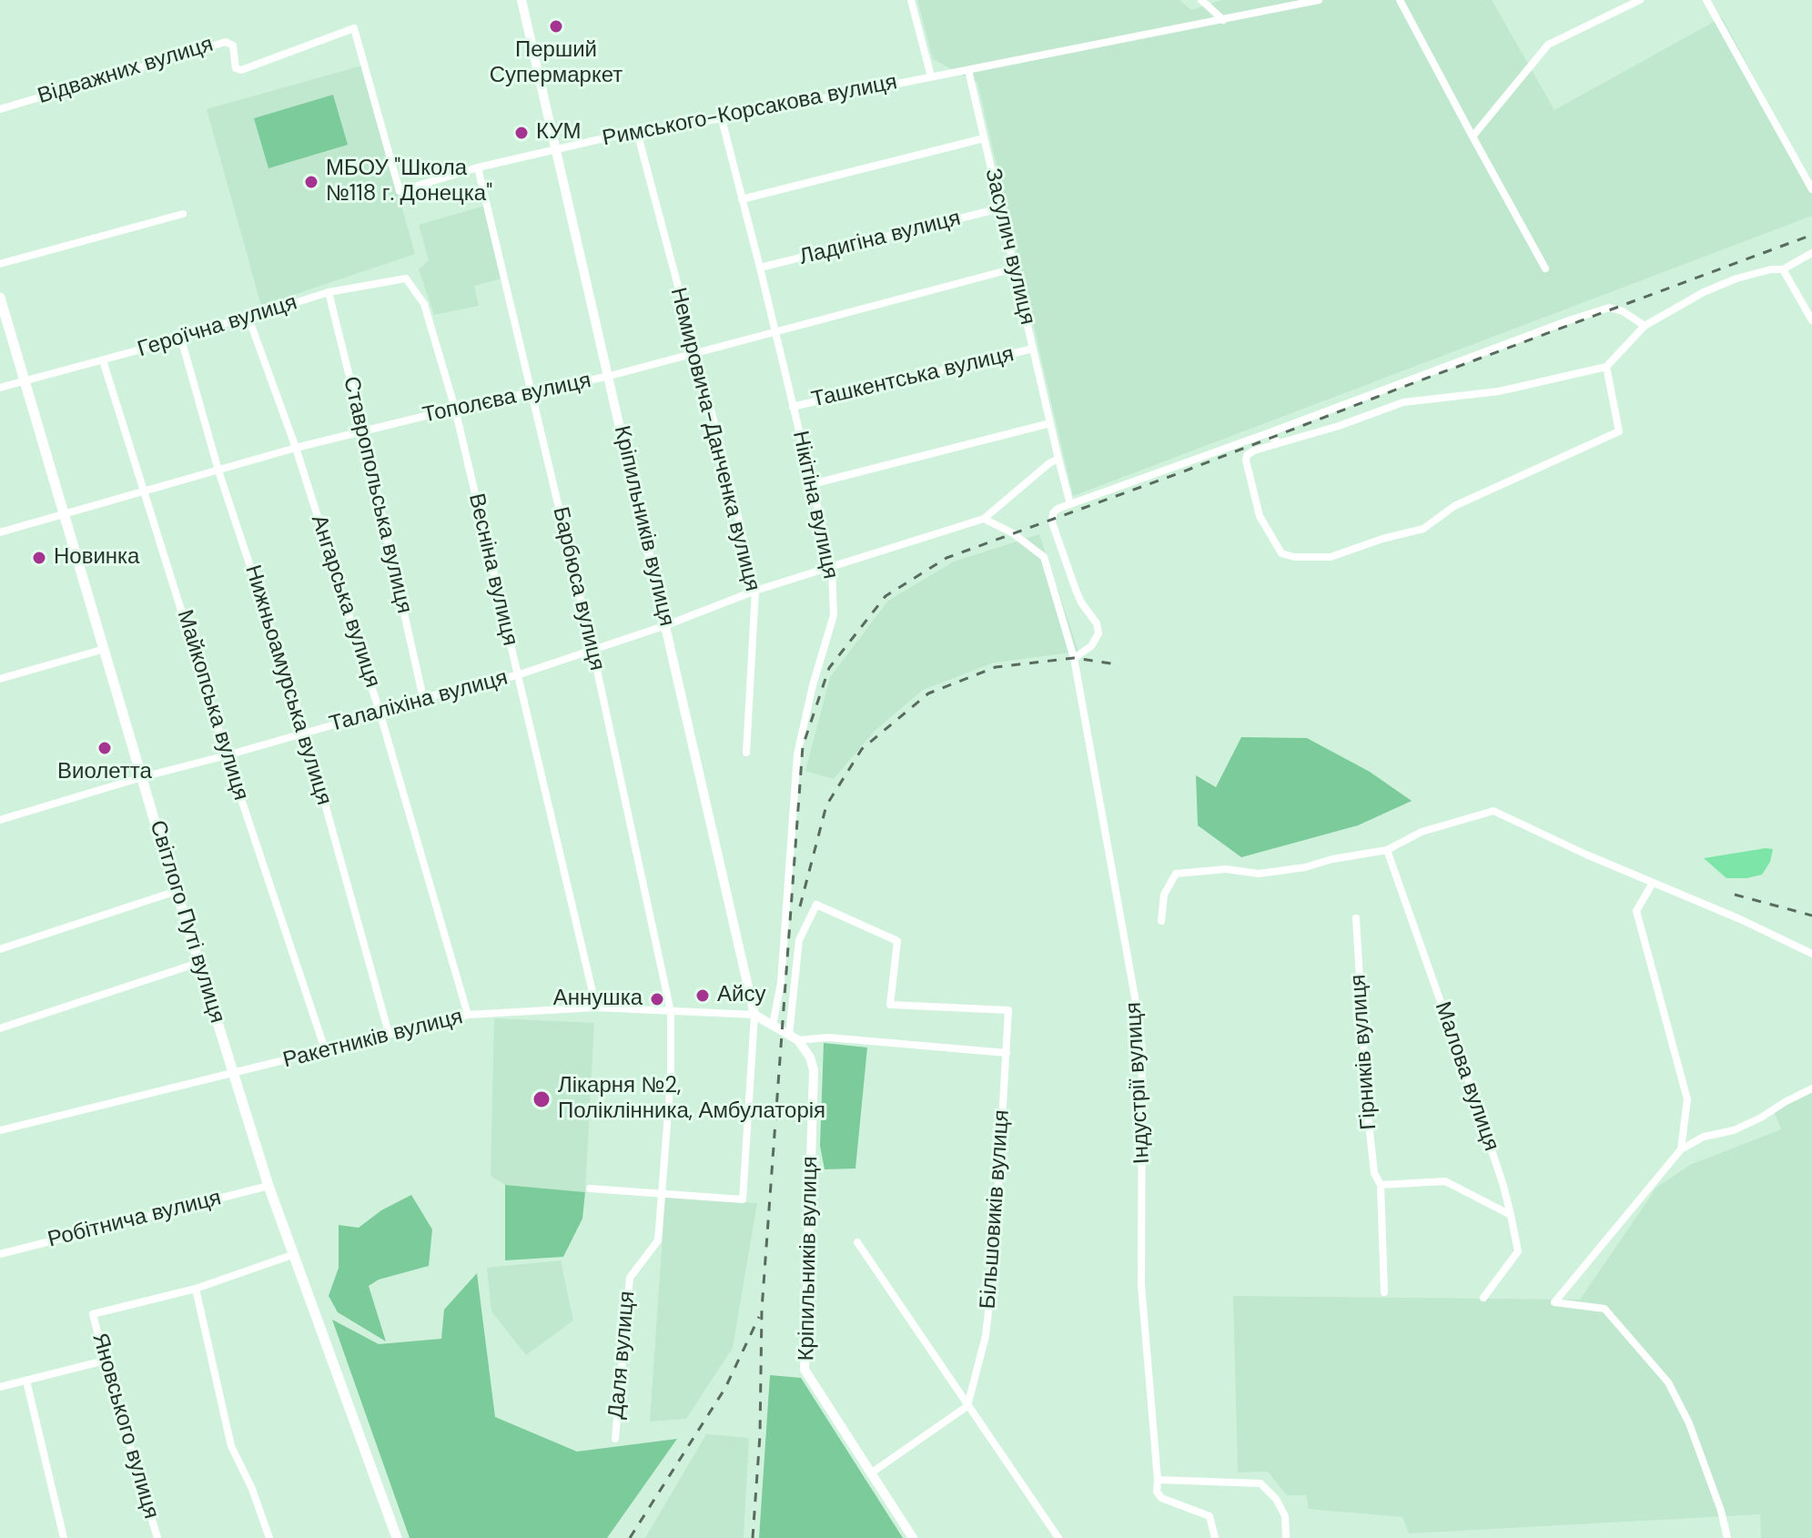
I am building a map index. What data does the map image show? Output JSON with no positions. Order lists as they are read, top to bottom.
{
  "streets": {
    "main road": ["Світлого Путі вулиця"],
    "street": [
      "Відважних вулиця",
      "Римського-Корсакова вулиця",
      "Ладигіна вулиця",
      "Засулич вулиця",
      "Героїчна вулиця",
      "Ташкентська вулиця",
      "Тополєва вулиця",
      "Немировича-Данченка вулиця",
      "Ставропольська вулиця",
      "Нікітіна вулиця",
      "Кріпильників вулиця",
      "Весніна вулиця",
      "Барбюса вулиця",
      "Ангарська вулиця",
      "Нижньоамурська вулиця",
      "Талаліхіна вулиця",
      "Майкопська вулиця",
      "Ракетників вулиця",
      "Гірників вулиця",
      "Малова вулиця",
      "Індустрії вулиця",
      "Більшовиків вулиця",
      "Робітнича вулиця",
      "Даля вулиця",
      "Яновського вулиця"
    ]
  },
  "crossings": [
    ["Відважних вулиця", "Римського-Корсакова вулиця"],
    ["Римського-Корсакова вулиця", "Засулич вулиця"],
    ["Римського-Корсакова вулиця", "Немировича-Данченка вулиця"],
    ["Римського-Корсакова вулиця", "Нікітіна вулиця"],
    ["Римського-Корсакова вулиця", "Кріпильників вулиця"],
    ["Римського-Корсакова вулиця", "Барбюса вулиця"],
    ["Ладигіна вулиця", "Засулич вулиця"],
    ["Ладигіна вулиця", "Нікітіна вулиця"],
    ["Засулич вулиця", "Ташкентська вулиця"],
    ["Засулич вулиця", "Тополєва вулиця"],
    ["Героїчна вулиця", "Ставропольська вулиця"],
    ["Героїчна вулиця", "Весніна вулиця"],
    ["Героїчна вулиця", "Ангарська вулиця"],
    ["Героїчна вулиця", "Нижньоамурська вулиця"],
    ["Героїчна вулиця", "Майкопська вулиця"],
    ["Героїчна вулиця", "Світлого Путі вулиця"],
    ["Ташкентська вулиця", "Нікітіна вулиця"],
    ["Тополєва вулиця", "Немировича-Данченка вулиця"],
    ["Тополєва вулиця", "Ставропольська вулиця"],
    ["Тополєва вулиця", "Нікітіна вулиця"],
    ["Тополєва вулиця", "Кріпильників вулиця"],
    ["Тополєва вулиця", "Весніна вулиця"],
    ["Тополєва вулиця", "Барбюса вулиця"],
    ["Тополєва вулиця", "Ангарська вулиця"],
    ["Тополєва вулиця", "Нижньоамурська вулиця"],
    ["Тополєва вулиця", "Майкопська вулиця"],
    ["Тополєва вулиця", "Світлого Путі вулиця"],
    ["Немировича-Данченка вулиця", "Талаліхіна вулиця"],
    ["Ставропольська вулиця", "Талаліхіна вулиця"],
    ["Нікітіна вулиця", "Талаліхіна вулиця"],
    ["Кріпильників вулиця", "Талаліхіна вулиця"],
    ["Кріпильників вулиця", "Ракетників вулиця"],
    ["Кріпильників вулиця", "Більшовиків вулиця"],
    ["Весніна вулиця", "Талаліхіна вулиця"],
    ["Весніна вулиця", "Ракетників вулиця"],
    ["Барбюса вулиця", "Талаліхіна вулиця"],
    ["Барбюса вулиця", "Ракетників вулиця"],
    ["Барбюса вулиця", "Даля вулиця"],
    ["Ангарська вулиця", "Талаліхіна вулиця"],
    ["Ангарська вулиця", "Ракетників вулиця"],
    ["Нижньоамурська вулиця", "Талаліхіна вулиця"],
    ["Нижньоамурська вулиця", "Ракетників вулиця"],
    ["Талаліхіна вулиця", "Майкопська вулиця"],
    ["Талаліхіна вулиця", "Світлого Путі вулиця"],
    ["Талаліхіна вулиця", "Індустрії вулиця"],
    ["Майкопська вулиця", "Ракетників вулиця"],
    ["Світлого Путі вулиця", "Ракетників вулиця"],
    ["Світлого Путі вулиця", "Робітнича вулиця"],
    ["Ракетників вулиця", "Даля вулиця"]
  ],
  "places": [
    "Перший Супермаркет",
    "КУМ",
    "МБОУ \"Школа №118 г. Донецка\"",
    "Новинка",
    "Виолетта",
    "Айсу",
    "Аннушка",
    "Лікарня №2, Поліклінника, Амбулаторія"
  ]
}
